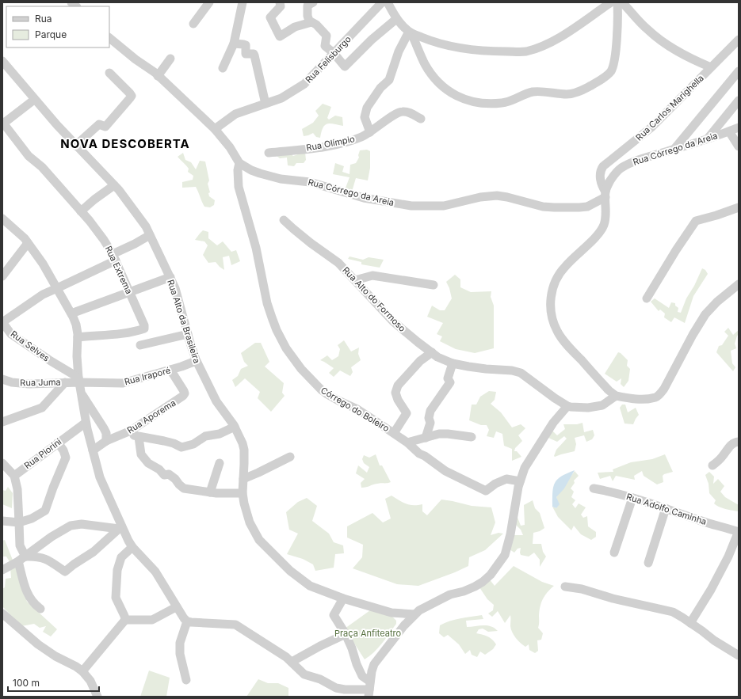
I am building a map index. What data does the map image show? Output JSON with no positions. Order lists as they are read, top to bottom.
{
  "streets": {
    "street": [
      "Rua Felisburgo",
      "Rua Carlos Marighella",
      "Rua Olímpio",
      "Rua Córrego da Areia",
      "Rua Extrema",
      "Rua Alto do Formoso",
      "Rua Alto da Brasileira",
      "Rua Selves",
      "Rua Iraporé",
      "Rua Juma",
      "Córrego do Boleiro",
      "Rua Aporema",
      "Rua Piorini",
      "Rua Adolfo Caminha"
    ]
  },
  "crossings": [
    ["Rua Felisburgo", "Rua Córrego da Areia"],
    ["Rua Carlos Marighella", "Rua Córrego da Areia"],
    ["Rua Córrego da Areia", "Córrego do Boleiro"],
    ["Rua Alto da Brasileira", "Rua Iraporé"],
    ["Rua Selves", "Rua Iraporé"],
    ["Rua Selves", "Rua Juma"],
    ["Rua Iraporé", "Rua Juma"],
    ["Rua Iraporé", "Rua Aporema"]
  ],
  "districts": ["NOVA DESCOBERTA"],
  "parks": ["Praça Anfiteatro"],
  "legend": ["Rua", "Parque"],
  "scale_bar": "100 m"
}
